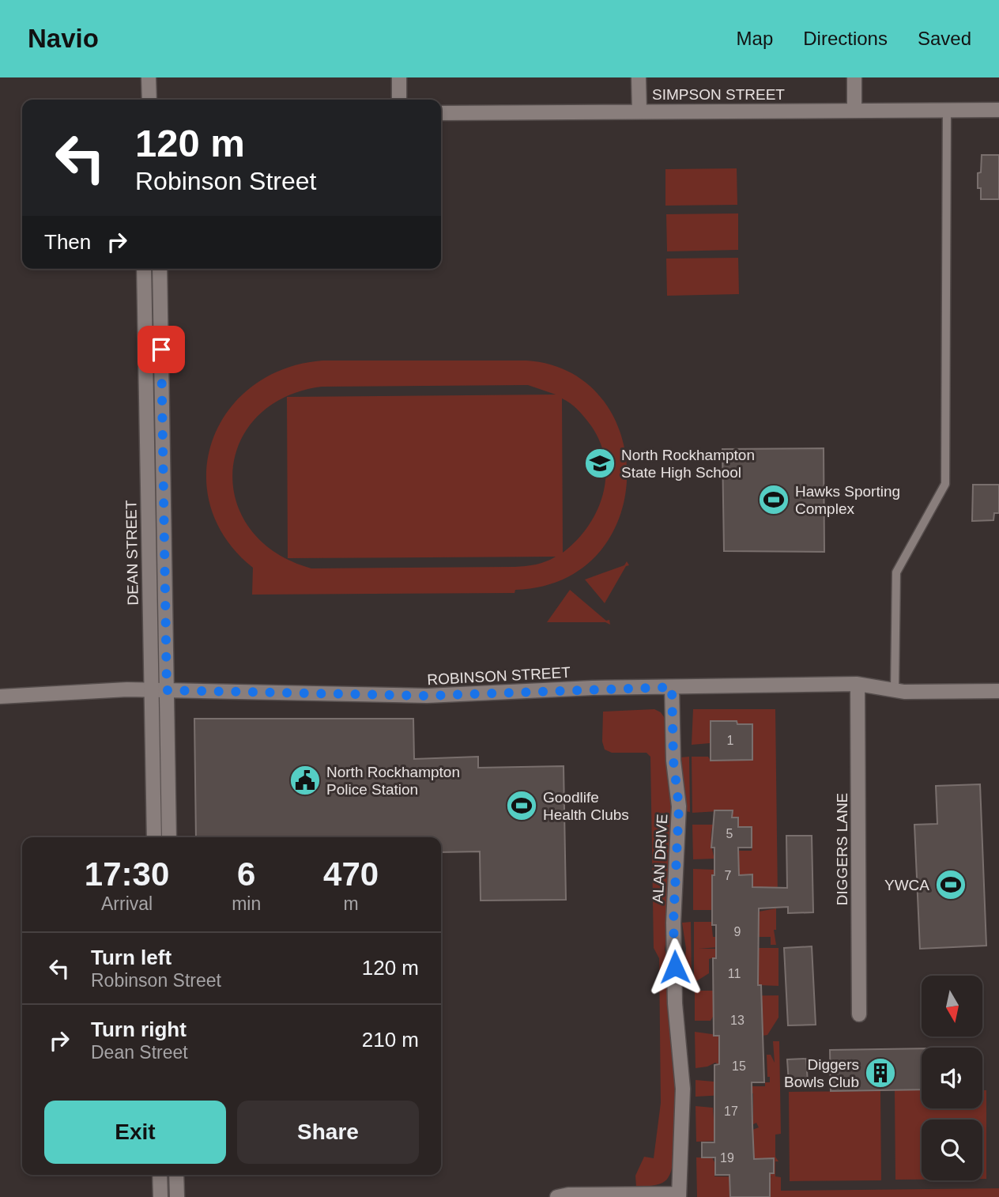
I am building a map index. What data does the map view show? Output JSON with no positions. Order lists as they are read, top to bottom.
{
  "streets": {
    "street": [
      "SIMPSON STREET",
      "DEAN STREET",
      "ROBINSON STREET",
      "DIGGERS LANE",
      "ALAN DRIVE"
    ]
  },
  "crossings": [
    ["DEAN STREET", "ROBINSON STREET"],
    ["ROBINSON STREET", "DIGGERS LANE"],
    ["ROBINSON STREET", "ALAN DRIVE"]
  ],
  "places": {
    "school or university": ["North Rockhampton State High School"],
    "sports": ["Hawks Sporting Complex", "Goodlife Health Clubs", "YWCA"],
    "public building": ["North Rockhampton Police Station"],
    "building": ["Diggers Bowls Club"]
  },
  "house_numbers": [
    "1",
    "5",
    "7",
    "9",
    "11",
    "13",
    "15",
    "17",
    "19"
  ],
  "north": "bottom",
  "page": {
    "header": "Navio",
    "nav": ["Map", "Directions", "Saved"],
    "turn": ["120 m", "Robinson Street"],
    "then": "Then",
    "eta": [
      "17:30",
      "Arrival",
      "6",
      "min",
      "470",
      "m"
    ],
    "list": [
      {
        "name": "Turn left",
        "note": "Robinson Street",
        "value": "120 m"
      },
      {
        "name": "Turn right",
        "note": "Dean Street",
        "value": "210 m"
      }
    ],
    "buttons": ["Exit", "Share"]
  }
}
